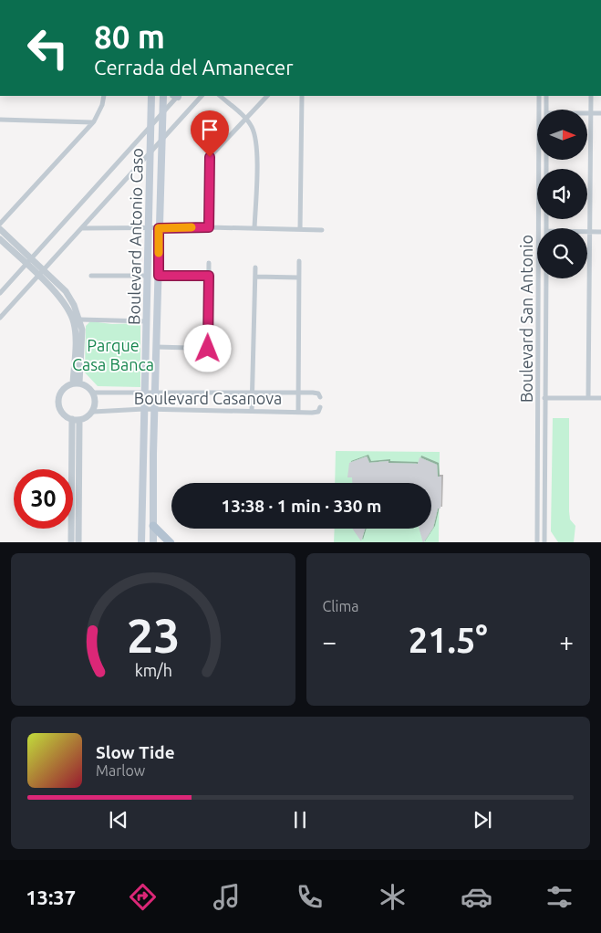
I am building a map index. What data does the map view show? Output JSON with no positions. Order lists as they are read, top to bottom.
{
  "streets": {
    "main road": ["Boulevard Antonio Caso"],
    "street": ["Boulevard San Antonio", "Boulevard Casanova"]
  },
  "crossings": [
    ["Boulevard Antonio Caso", "Boulevard Casanova"]
  ],
  "parks": ["Parque Casa Banca"],
  "north": "right",
  "page": {
    "turn": ["80 m", "Cerrada del Amanecer"],
    "limit": "30",
    "trip": "13:38 · 1 min · 330 m",
    "tile": "Clima",
    "heat": ["−", "21.5°", "+"],
    "song": ["Slow Tide", "Marlow"],
    "tabs": "13:37",
    "gauge": ["23", "km/h"]
  }
}
